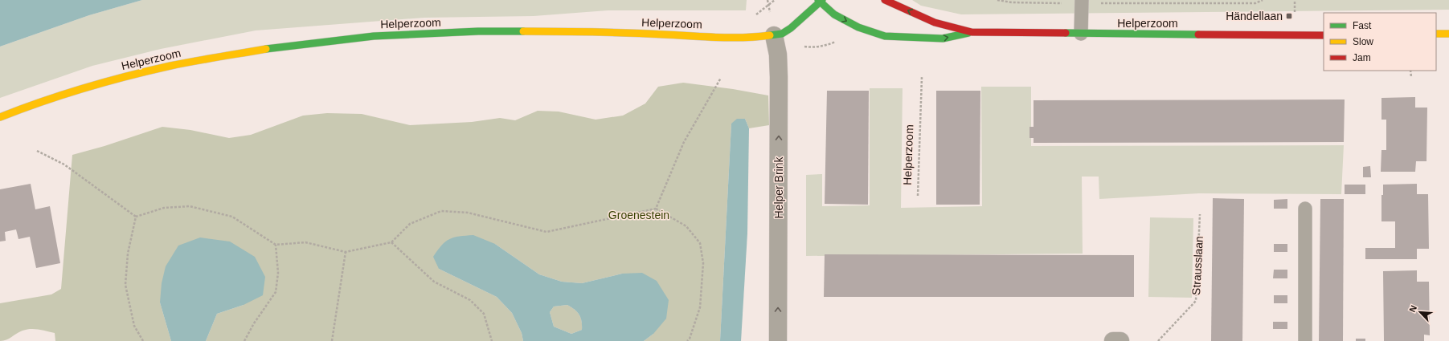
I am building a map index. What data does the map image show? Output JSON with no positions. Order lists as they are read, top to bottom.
{
  "streets": {
    "street": ["Helperzoom", "Helper Brink"],
    "path": ["Strausslaan"]
  },
  "crossings": [
    ["Helperzoom", "Helper Brink"]
  ],
  "one_way": ["Helper Brink"],
  "parks": ["Groenestein"],
  "places": {
    "transit": ["Händellaan"]
  },
  "legend": ["Fast", "Slow", "Jam"],
  "north": "top left"
}
